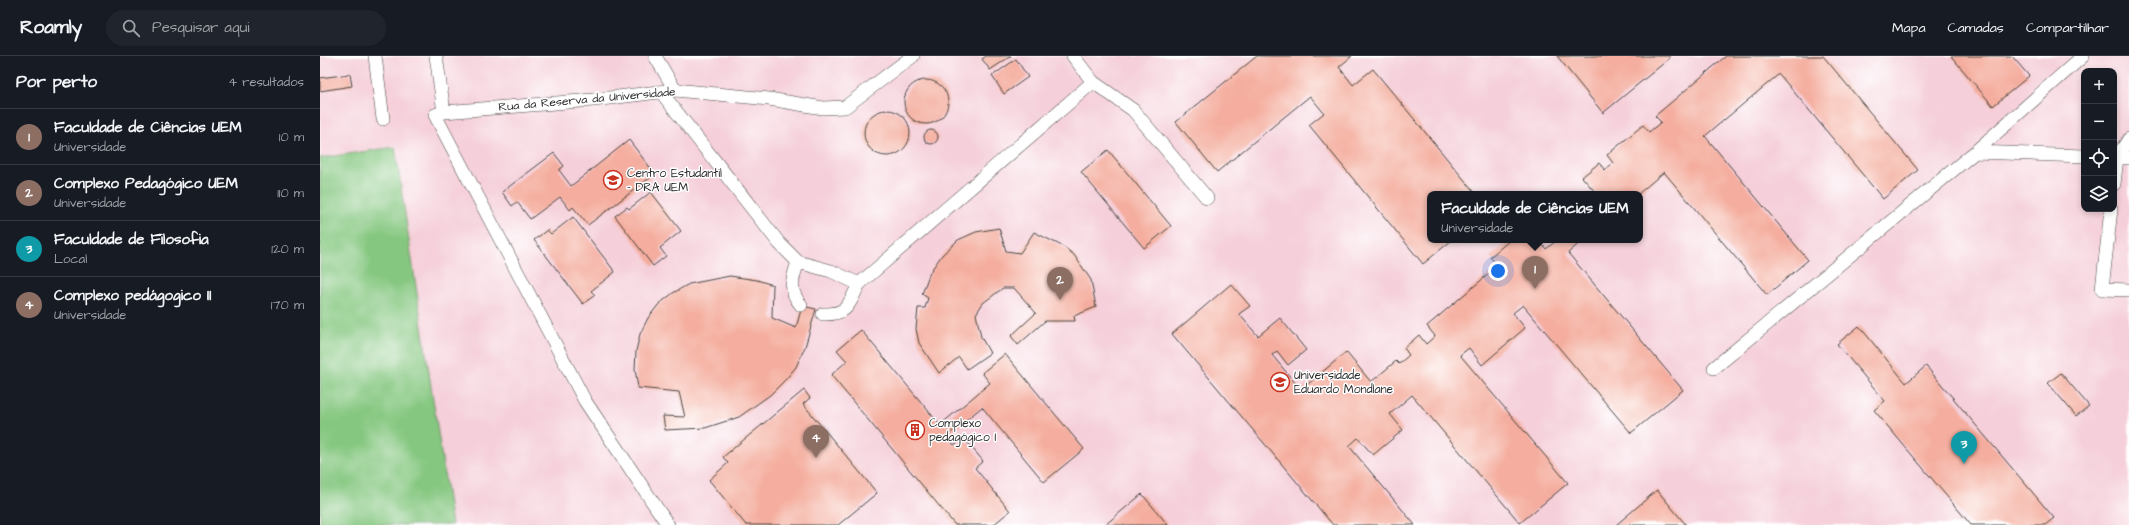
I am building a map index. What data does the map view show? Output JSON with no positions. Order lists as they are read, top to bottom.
{
  "streets": {
    "lane": ["Rua da Reserva da Universidade"]
  },
  "places": {
    "school or university": ["Centro Estudantil - DRA UEM", "Universidade Eduardo Mondlane"],
    "building": ["Complexo pedagógico I"]
  },
  "page": {
    "header": "Roamly",
    "search": "Pesquisar aqui",
    "nav": ["Mapa", "Camadas", "Compartilhar"],
    "heading": ["Por perto", "4 resultados"],
    "map_buttons": ["+", "−"],
    "list": [
      {
        "mark": "1",
        "name": "Faculdade de Ciências UEM",
        "note": "Universidade",
        "value": "10 m"
      },
      {
        "mark": "2",
        "name": "Complexo Pedagógico UEM",
        "note": "Universidade",
        "value": "110 m"
      },
      {
        "mark": "3",
        "name": "Faculdade de Filosofia",
        "note": "Local",
        "value": "120 m"
      },
      {
        "mark": "4",
        "name": "Complexo pedágogico II",
        "note": "Universidade",
        "value": "170 m"
      }
    ],
    "popup": ["Faculdade de Ciências UEM", "Universidade"],
    "pins": [
      "1",
      "2",
      "4",
      "3"
    ]
  }
}
